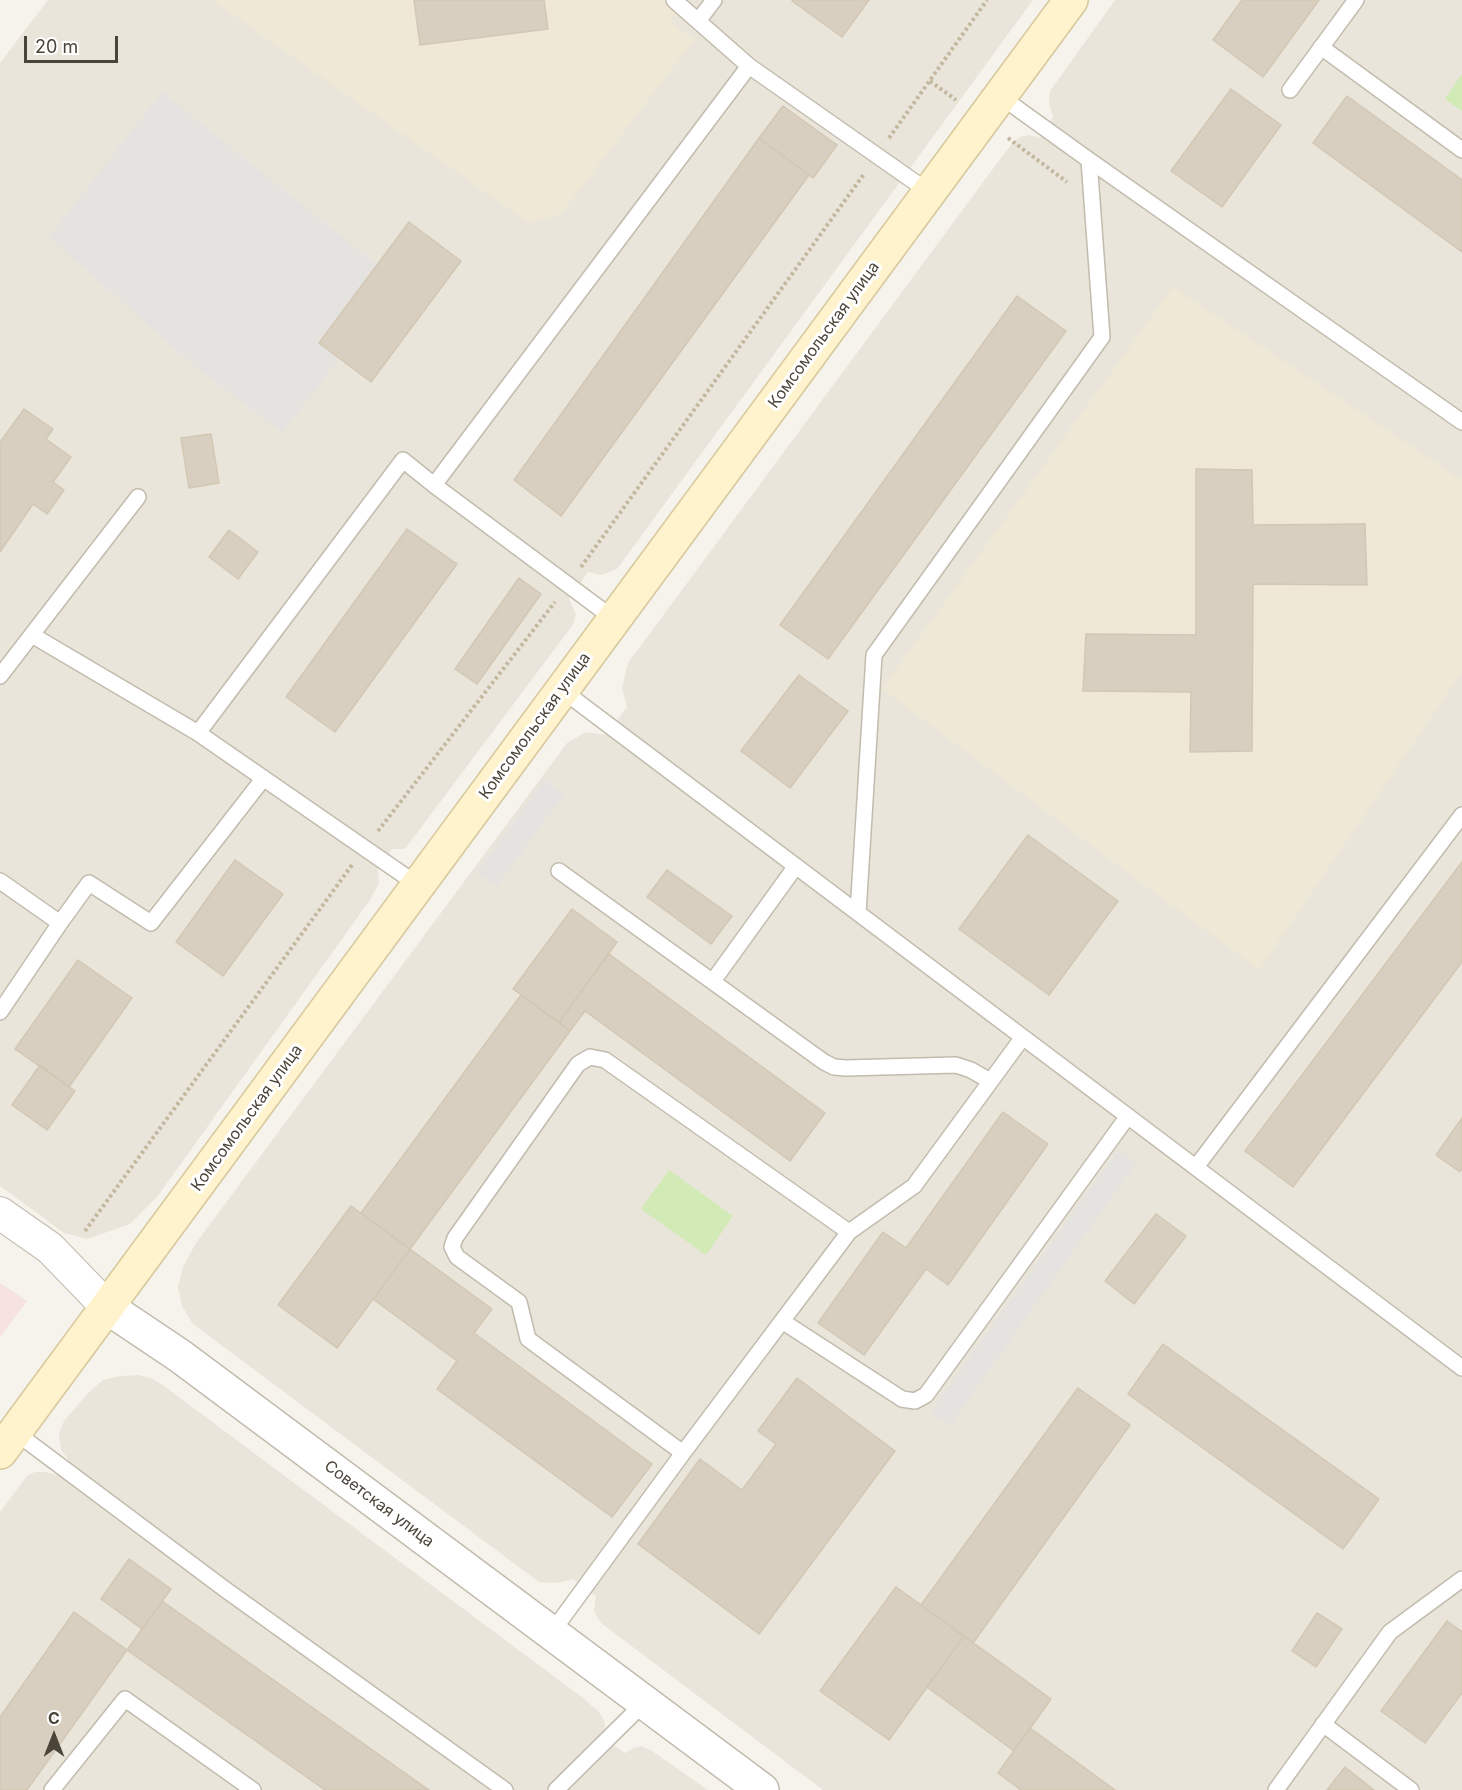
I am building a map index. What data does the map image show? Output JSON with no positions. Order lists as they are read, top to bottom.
{
  "streets": {
    "main road": ["Комсомольская улица"],
    "street": ["Советская улица"]
  },
  "crossings": [
    ["Комсомольская улица", "Советская улица"]
  ],
  "scale_bar": "20 m",
  "north": "top"
}
